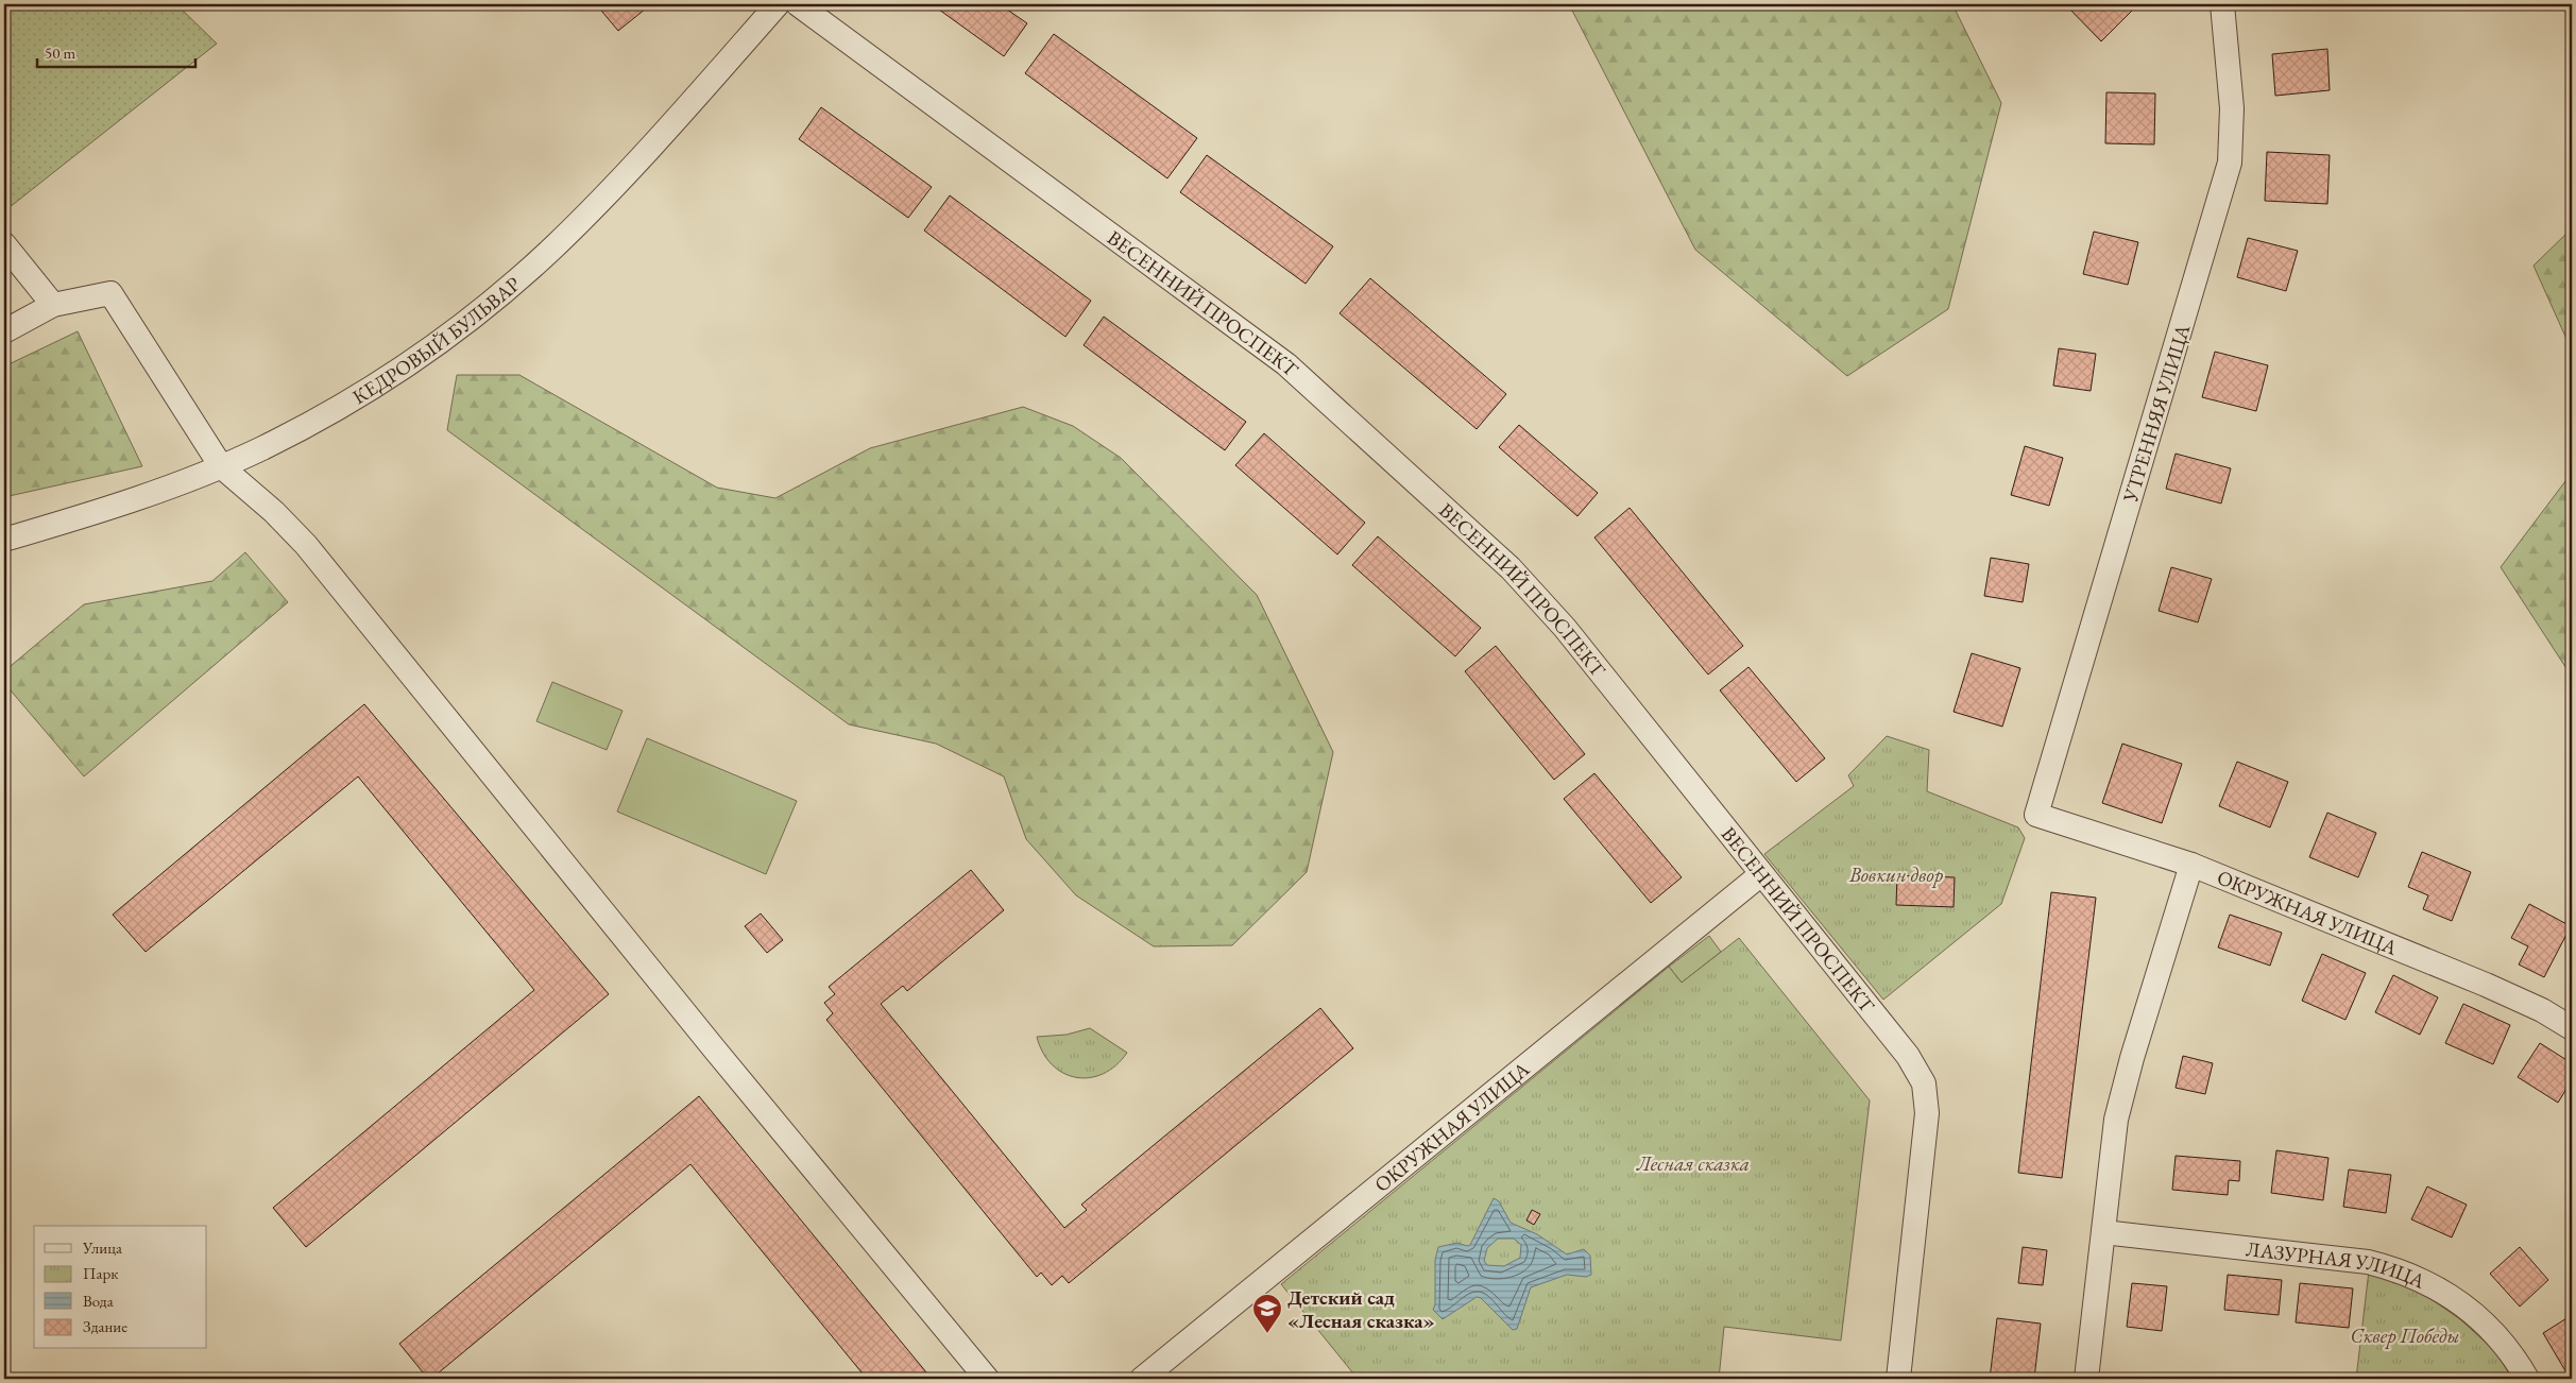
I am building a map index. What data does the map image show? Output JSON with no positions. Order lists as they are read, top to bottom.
{
  "streets": {
    "street": [
      "ВЕСЕННИЙ ПРОСПЕКТ",
      "КЕДРОВЫЙ БУЛЬВАР",
      "УТРЕННЯЯ УЛИЦА",
      "ОКРУЖНАЯ УЛИЦА",
      "ЛАЗУРНАЯ УЛИЦА"
    ]
  },
  "crossings": [
    ["ВЕСЕННИЙ ПРОСПЕКТ", "ОКРУЖНАЯ УЛИЦА"],
    ["УТРЕННЯЯ УЛИЦА", "ОКРУЖНАЯ УЛИЦА"]
  ],
  "parks": ["Вовкин двор", "Лесная сказка", "Сквер Победы"],
  "places": {
    "school or university": ["Детский сад «Лесная сказка»"]
  },
  "legend": [
    "Улица",
    "Парк",
    "Вода",
    "Здание"
  ],
  "scale_bar": "50 m"
}
